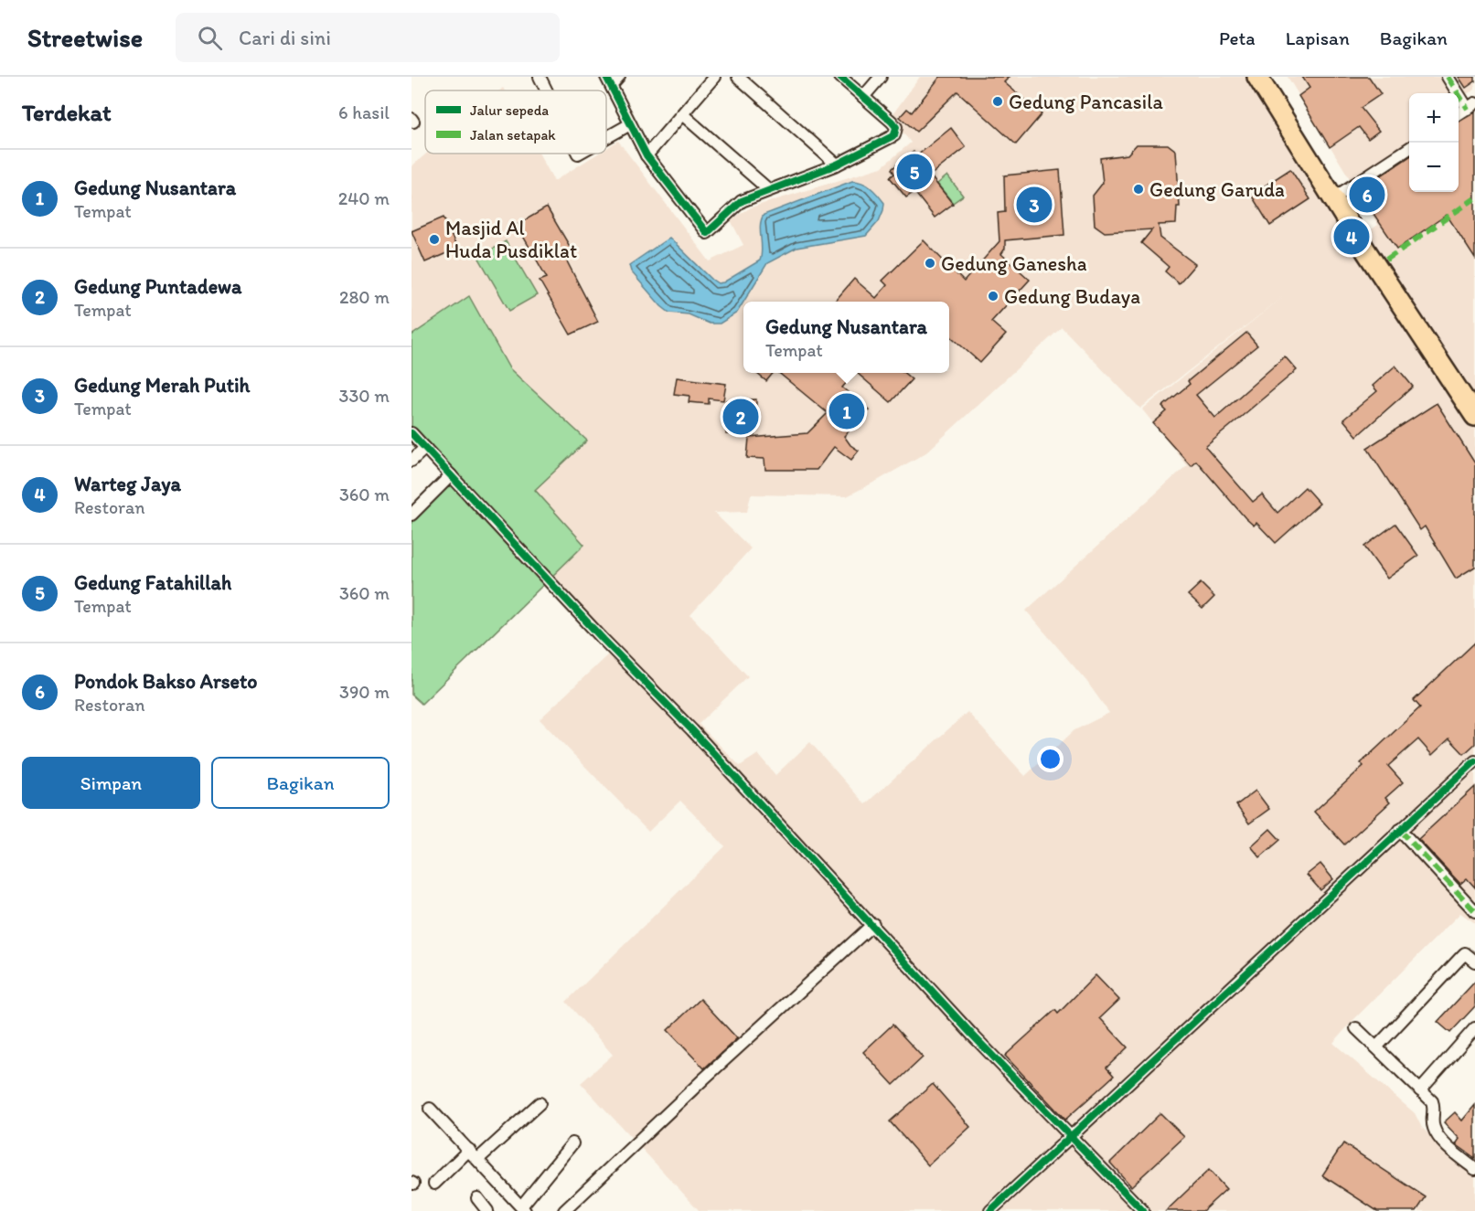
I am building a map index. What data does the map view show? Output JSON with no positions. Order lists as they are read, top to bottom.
{
  "places": [
    "Gedung Pancasila",
    "Gedung Garuda",
    "Masjid Al Huda Pusdiklat",
    "Gedung Ganesha",
    "Gedung Budaya"
  ],
  "legend": ["Jalur sepeda", "Jalan setapak"],
  "page": {
    "header": "Streetwise",
    "search": "Cari di sini",
    "nav": ["Peta", "Lapisan", "Bagikan"],
    "heading": ["Terdekat", "6 hasil"],
    "map_buttons": ["+", "−"],
    "list": [
      {
        "mark": "1",
        "name": "Gedung Nusantara",
        "note": "Tempat",
        "value": "240 m"
      },
      {
        "mark": "2",
        "name": "Gedung Puntadewa",
        "note": "Tempat",
        "value": "280 m"
      },
      {
        "mark": "3",
        "name": "Gedung Merah Putih",
        "note": "Tempat",
        "value": "330 m"
      },
      {
        "mark": "4",
        "name": "Warteg Jaya",
        "note": "Restoran",
        "value": "360 m"
      },
      {
        "mark": "5",
        "name": "Gedung Fatahillah",
        "note": "Tempat",
        "value": "360 m"
      },
      {
        "mark": "6",
        "name": "Pondok Bakso Arseto",
        "note": "Restoran",
        "value": "390 m"
      }
    ],
    "pins": [
      "5",
      "6",
      "3",
      "4",
      "1",
      "2"
    ],
    "popup": ["Gedung Nusantara", "Tempat"],
    "buttons": ["Simpan", "Bagikan"]
  }
}
